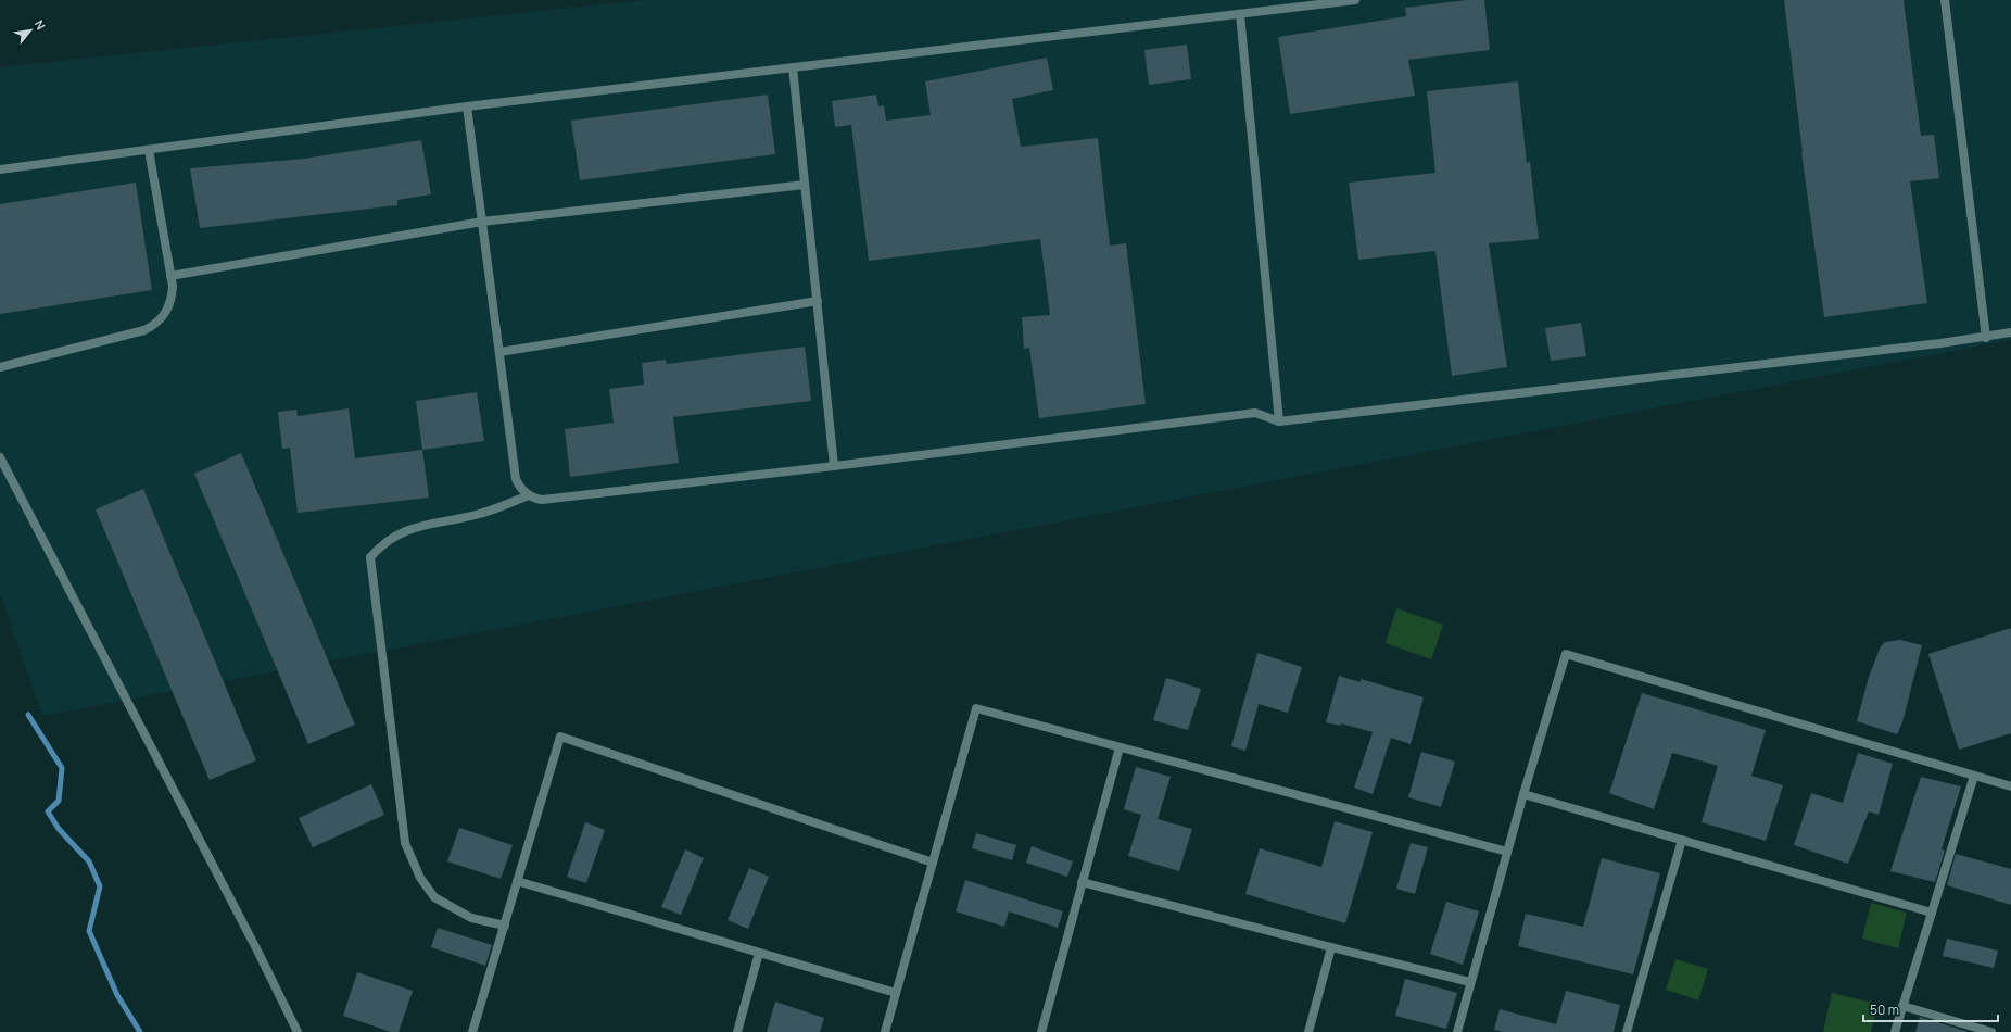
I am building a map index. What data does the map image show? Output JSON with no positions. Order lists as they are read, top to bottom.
{
  "scale_bar": "50 m",
  "north": "top right"
}
